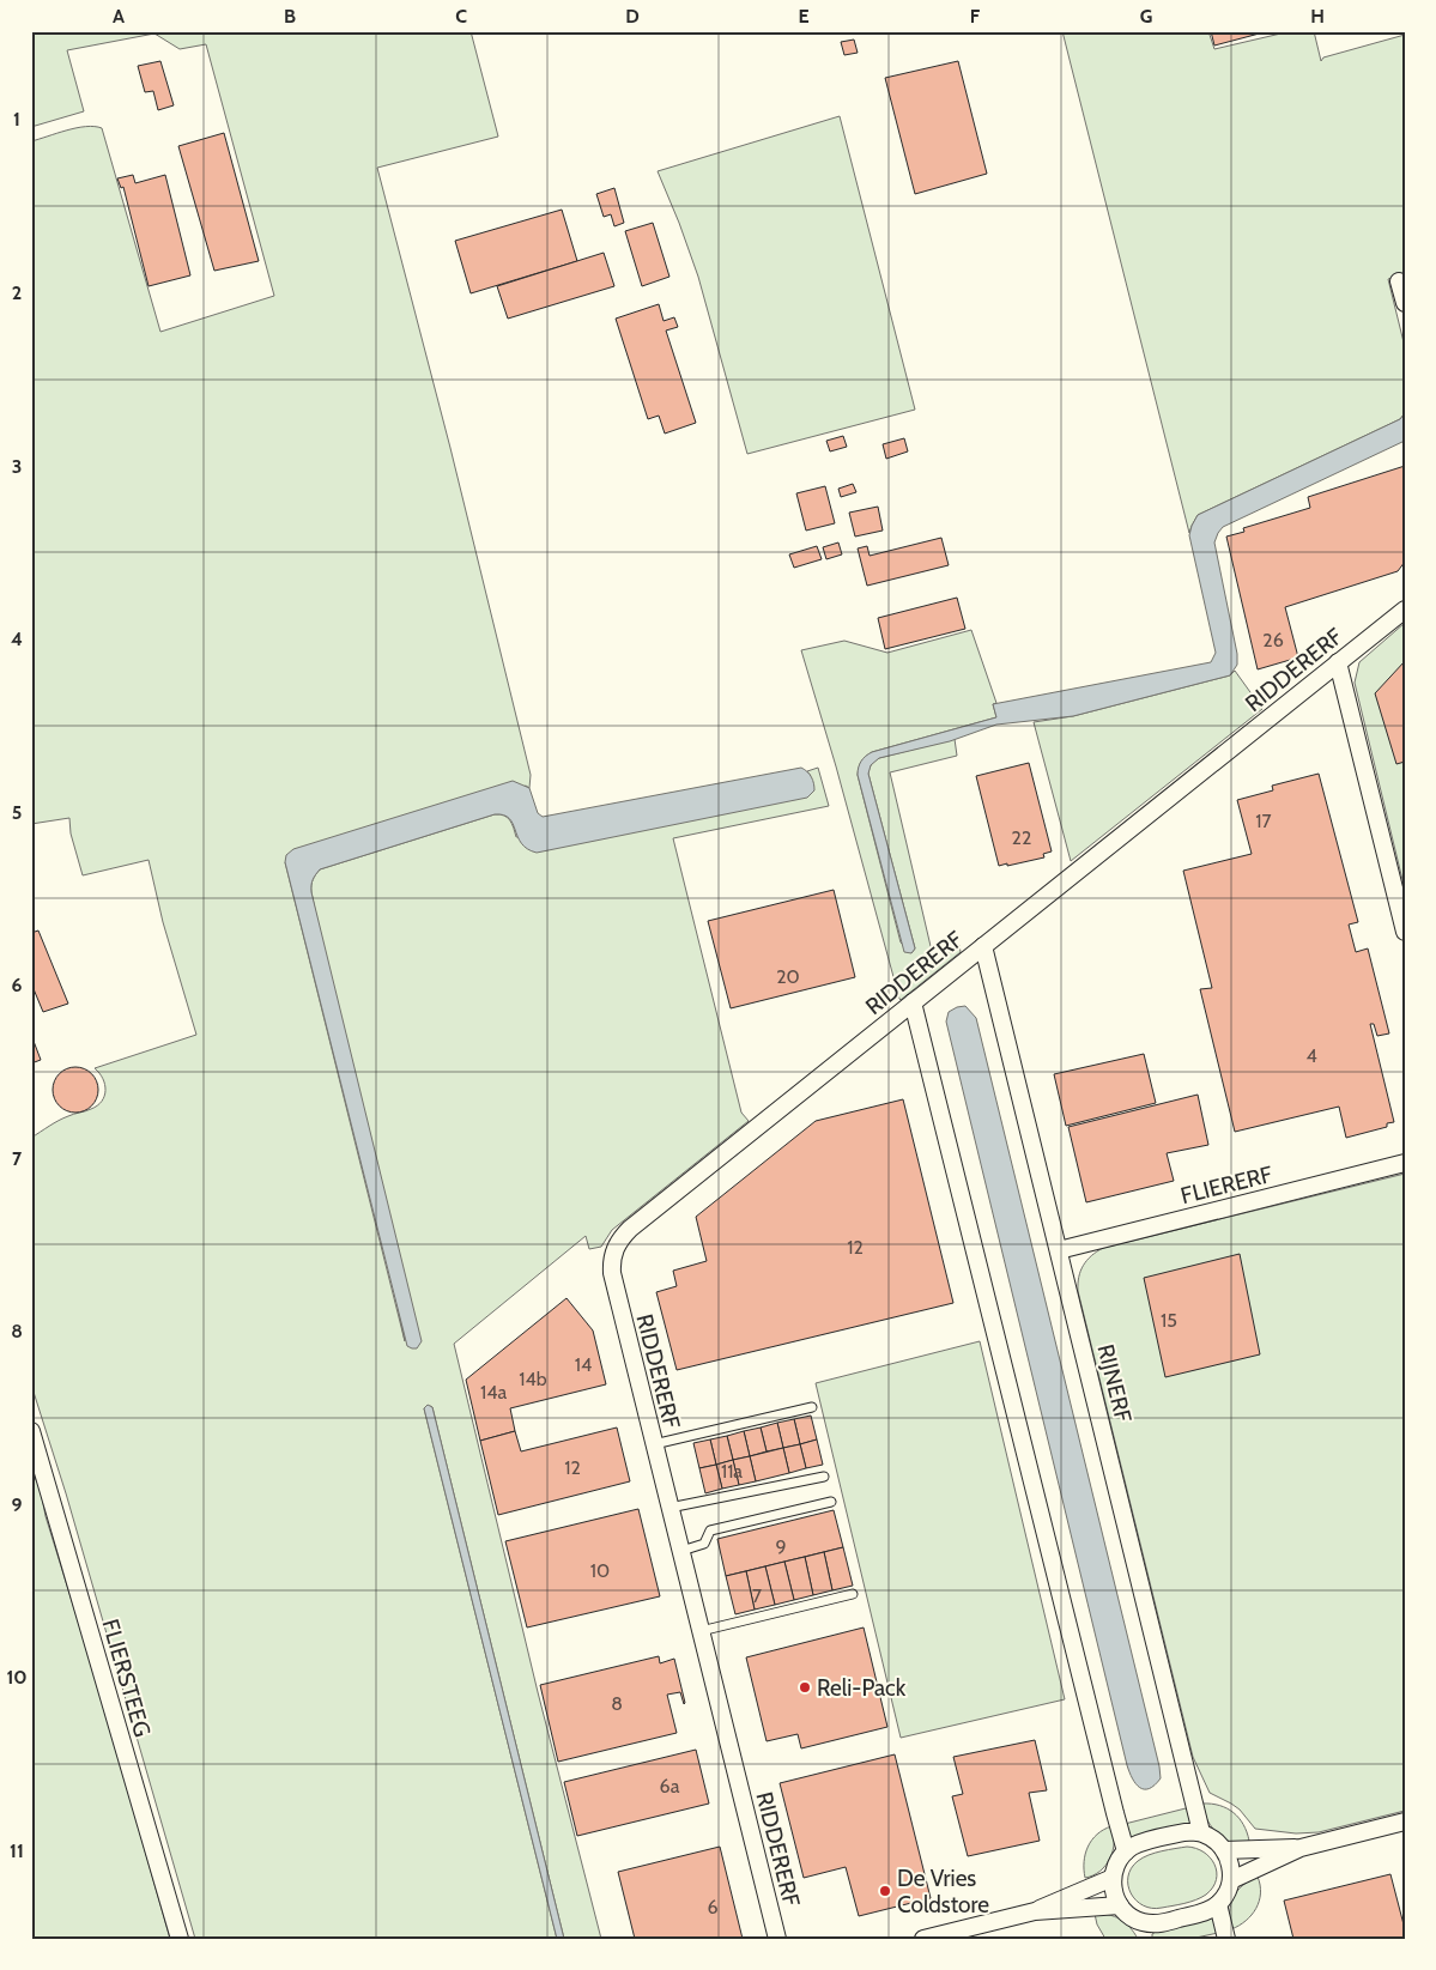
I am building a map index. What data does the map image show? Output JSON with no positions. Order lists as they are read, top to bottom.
{
  "streets": {
    "street": [
      "RIDDERERF",
      "FLIERERF",
      "RIJNERF",
      "FLIERSTEEG"
    ]
  },
  "crossings": [
    ["RIDDERERF", "RIJNERF"],
    ["FLIERERF", "RIJNERF"]
  ],
  "places": ["Reli-Pack", "De Vries Coldstore"],
  "house_numbers": [
    "26",
    "17",
    "22",
    "20",
    "4",
    "12",
    "15",
    "14",
    "14b",
    "14a",
    "12",
    "11a",
    "9",
    "10",
    "7",
    "8",
    "6a",
    "6"
  ],
  "grid": {
    "columns": [
      "A",
      "B",
      "C",
      "D",
      "E",
      "F",
      "G",
      "H"
    ],
    "rows": [
      "1",
      "2",
      "3",
      "4",
      "5",
      "6",
      "7",
      "8",
      "9",
      "10",
      "11"
    ]
  }
}
